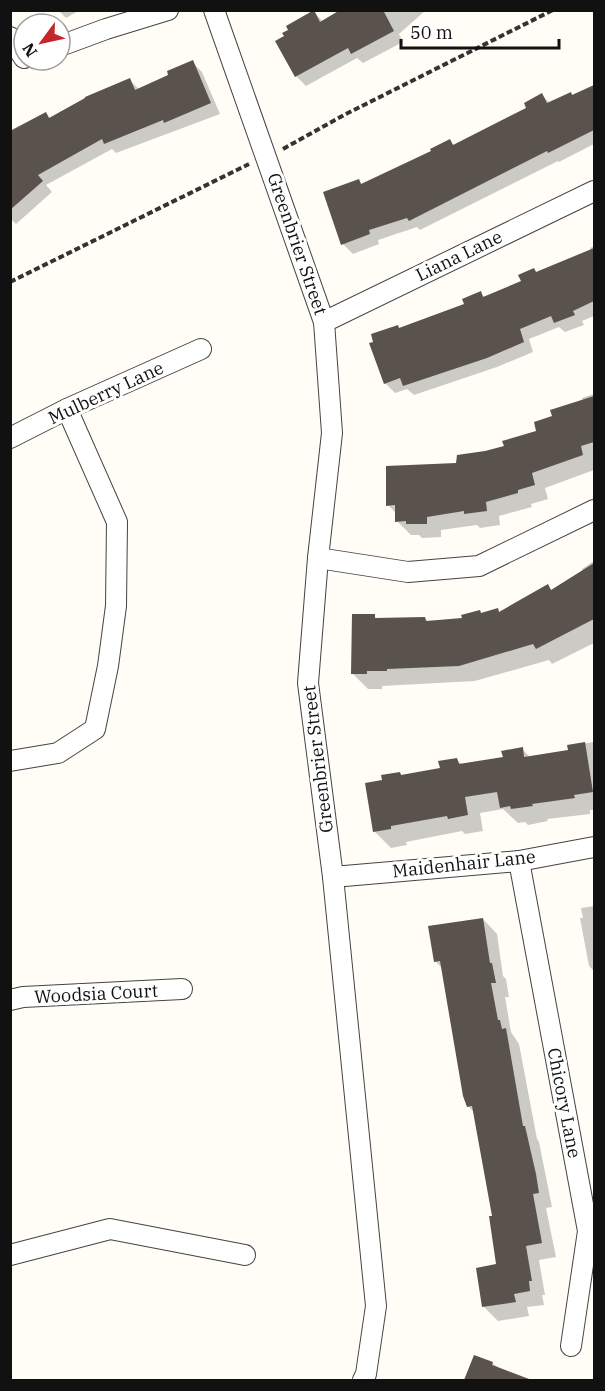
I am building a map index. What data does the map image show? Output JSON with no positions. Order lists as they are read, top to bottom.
{
  "streets": {
    "street": [
      "Greenbrier Street",
      "Liana Lane",
      "Mulberry Lane",
      "Maidenhair Lane",
      "Woodsia Court",
      "Chicory Lane"
    ]
  },
  "crossings": [
    ["Greenbrier Street", "Liana Lane"],
    ["Greenbrier Street", "Maidenhair Lane"],
    ["Maidenhair Lane", "Chicory Lane"]
  ],
  "scale_bar": "50 m",
  "north": "bottom left"
}
